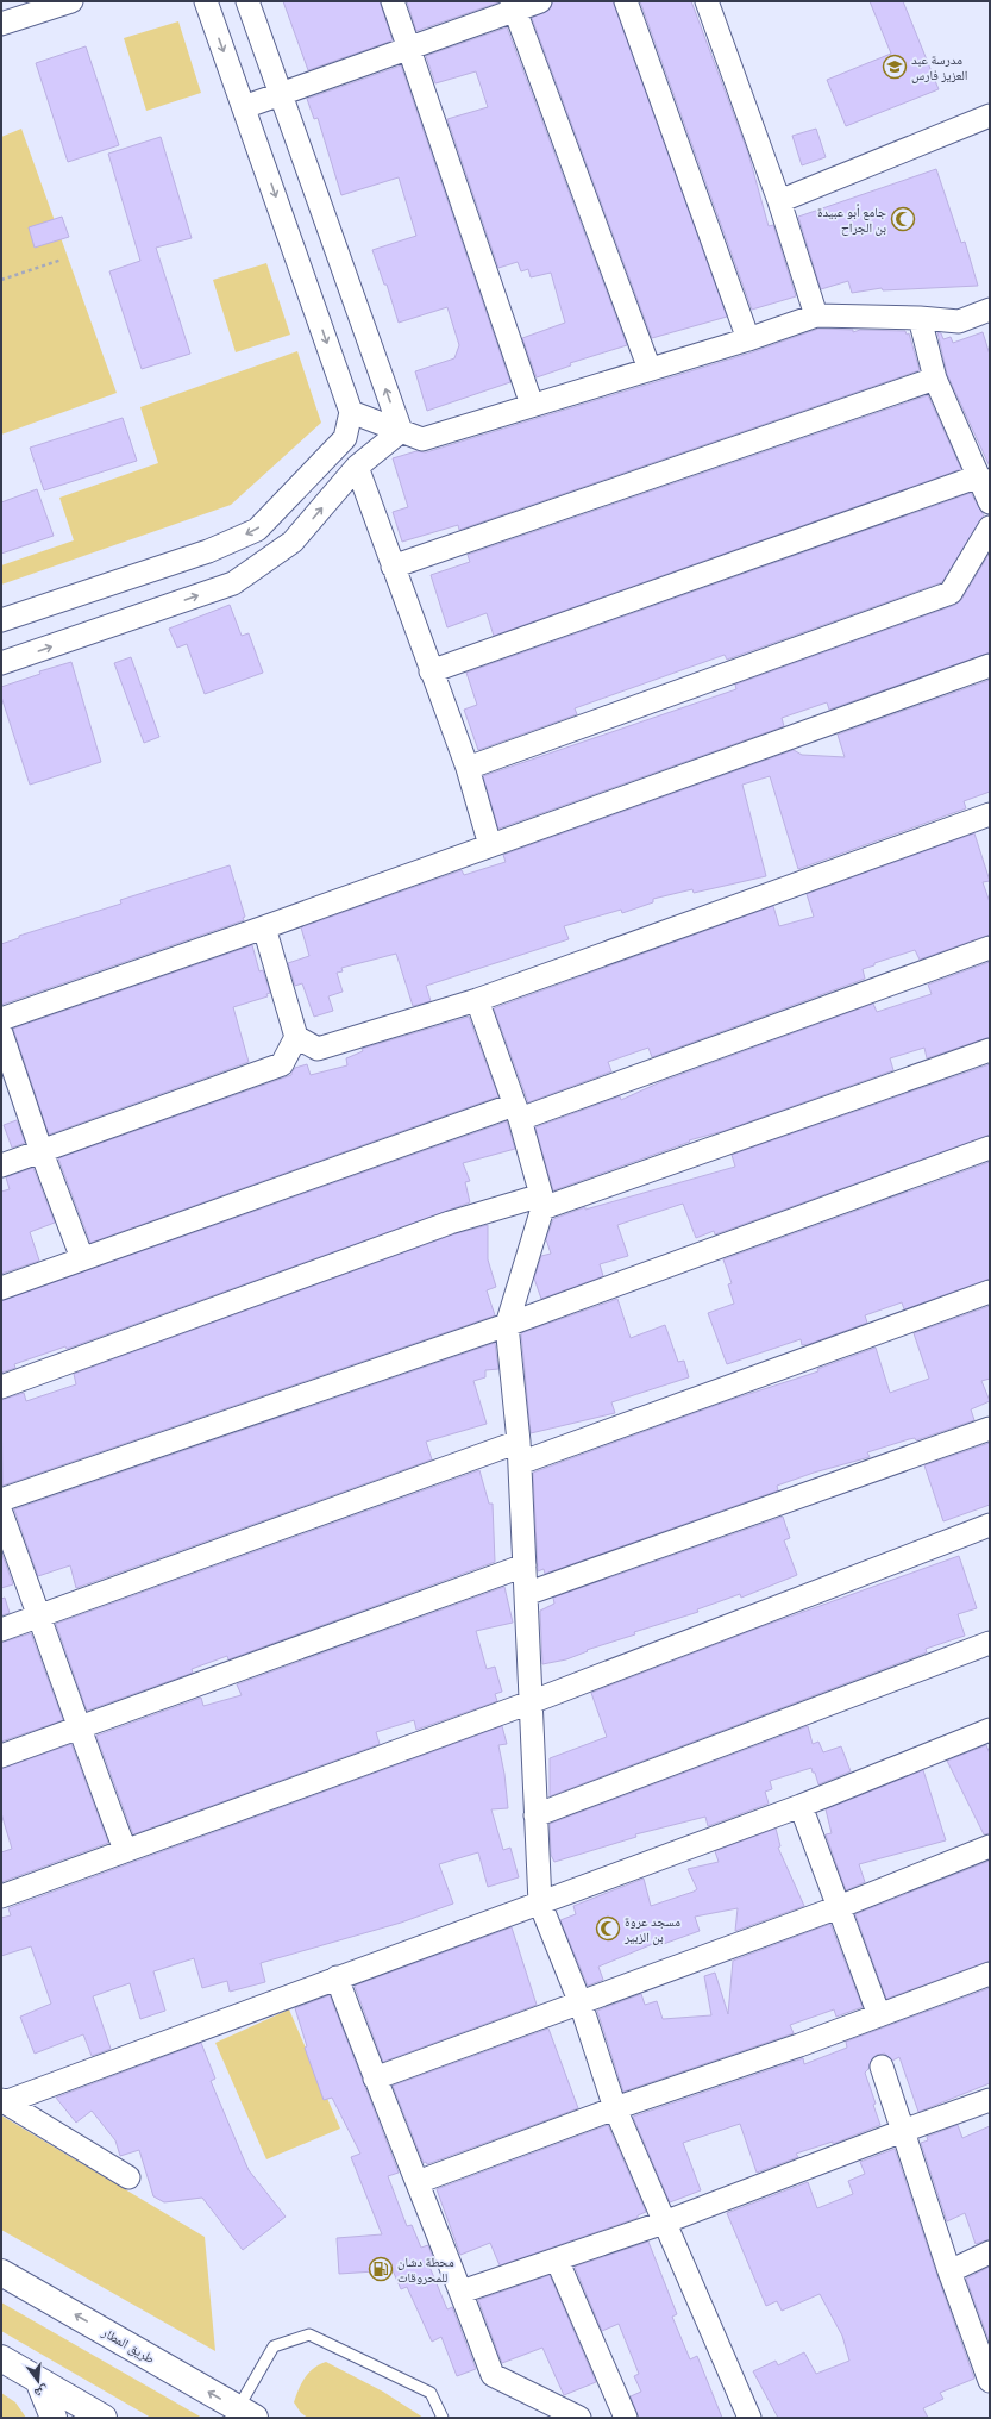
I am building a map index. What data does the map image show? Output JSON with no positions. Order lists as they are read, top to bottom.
{
  "streets": {
    "highway": ["طريق المطار"]
  },
  "places": {
    "school or university": ["مدرسة عبد العزيز فارس"],
    "mosque": ["جامع أبو عبيدة بن الجراح", "مسجد عروة بن الزبير"],
    "fuel station": ["محطة دشان للمحروقات"]
  },
  "north": "bottom"
}
